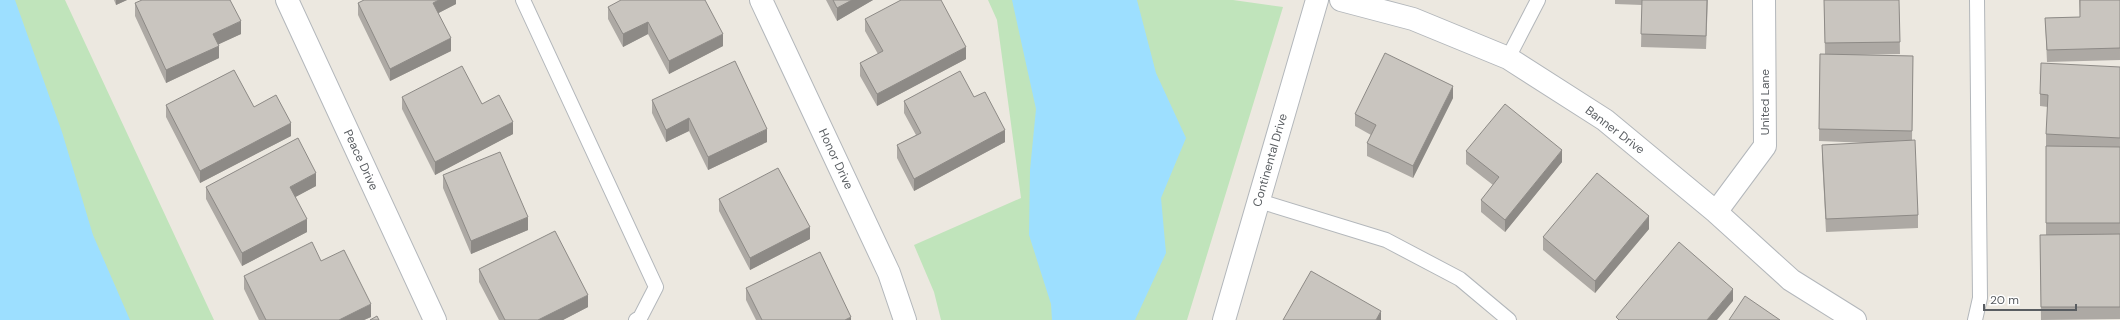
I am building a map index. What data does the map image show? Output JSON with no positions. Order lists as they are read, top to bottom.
{
  "streets": {
    "street": [
      "United Lane",
      "Banner Drive",
      "Honor Drive",
      "Peace Drive",
      "Continental Drive"
    ]
  },
  "crossings": [
    ["United Lane", "Banner Drive"]
  ],
  "scale_bar": "20 m"
}
